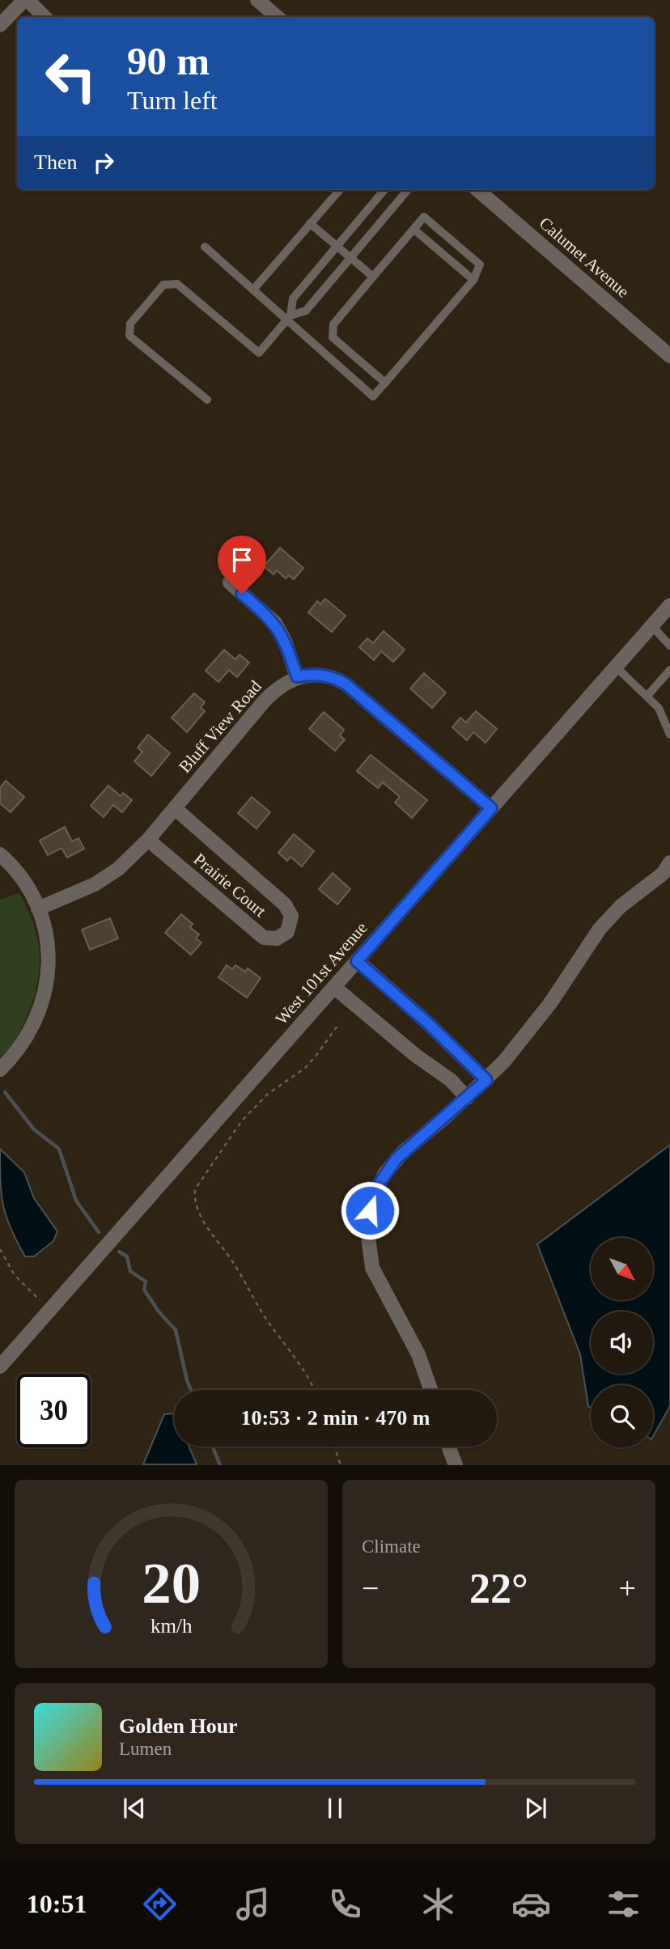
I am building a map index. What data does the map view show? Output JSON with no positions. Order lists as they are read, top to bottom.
{
  "streets": {
    "street": [
      "Calumet Avenue",
      "Bluff View Road",
      "Prairie Court",
      "West 101st Avenue"
    ]
  },
  "crossings": [
    ["Bluff View Road", "Prairie Court"]
  ],
  "north": "bottom right",
  "page": {
    "turn": ["90 m", "Turn left"],
    "then": "Then",
    "limit": "30",
    "trip": "10:53 · 2 min · 470 m",
    "tile": "Climate",
    "heat": ["−", "22°", "+"],
    "song": ["Golden Hour", "Lumen"],
    "tabs": "10:51",
    "gauge": ["20", "km/h"]
  }
}
